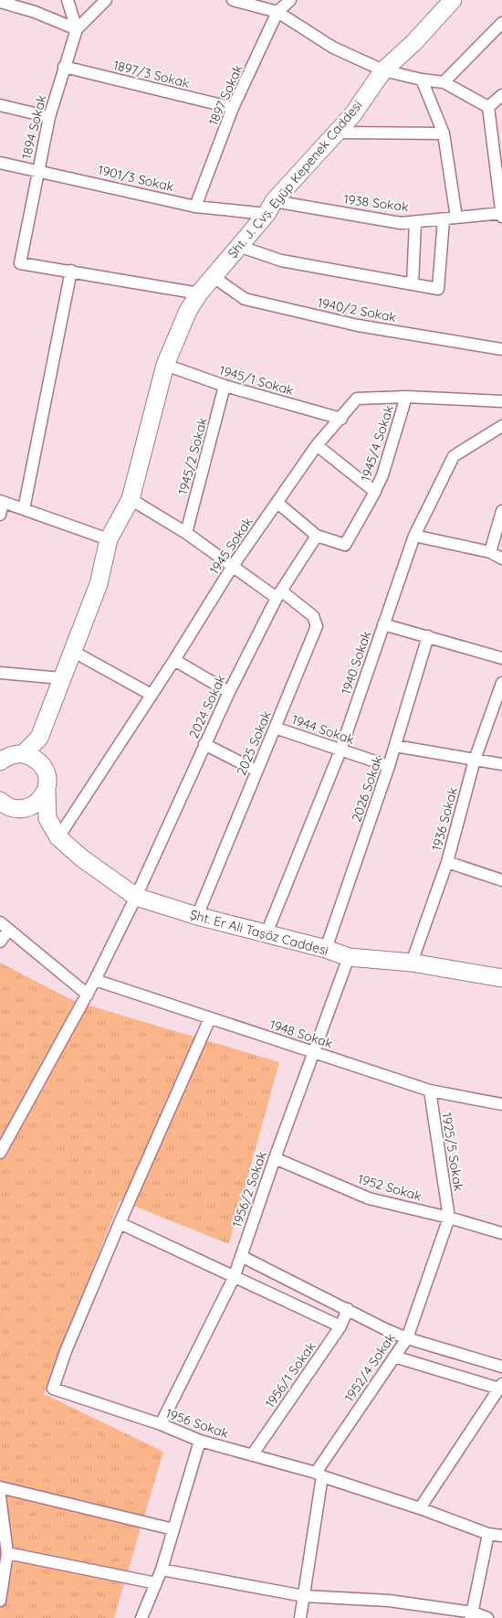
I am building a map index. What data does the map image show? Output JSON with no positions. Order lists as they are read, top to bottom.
{
  "streets": {
    "street": [
      "1897/3 Sokak",
      "1897 Sokak",
      "1894 Sokak",
      "1901/3 Sokak",
      "Şht. J. Çvş. Eyüp Kepenek Caddesi",
      "1938 Sokak",
      "1940/2 Sokak",
      "1945/1 Sokak",
      "1945/4 Sokak",
      "1945/2 Sokak",
      "1945 Sokak",
      "1940 Sokak",
      "2024 Sokak",
      "1944 Sokak",
      "2025 Sokak",
      "2026 Sokak",
      "1936 Sokak",
      "Şht. Er Ali Taşöz Caddesi",
      "1948 Sokak",
      "1925/5 Sokak",
      "1952 Sokak",
      "1956/2 Sokak",
      "1952/4 Sokak",
      "1956/1 Sokak",
      "1956 Sokak"
    ]
  },
  "crossings": [
    ["1897/3 Sokak", "1897 Sokak"],
    ["1897/3 Sokak", "1894 Sokak"],
    ["1897 Sokak", "1901/3 Sokak"],
    ["1894 Sokak", "1901/3 Sokak"],
    ["1901/3 Sokak", "Şht. J. Çvş. Eyüp Kepenek Caddesi"],
    ["1901/3 Sokak", "1938 Sokak"],
    ["Şht. J. Çvş. Eyüp Kepenek Caddesi", "1938 Sokak"],
    ["Şht. J. Çvş. Eyüp Kepenek Caddesi", "1940/2 Sokak"],
    ["Şht. J. Çvş. Eyüp Kepenek Caddesi", "1945/1 Sokak"],
    ["Şht. J. Çvş. Eyüp Kepenek Caddesi", "2025 Sokak"],
    ["1945/1 Sokak", "1945/2 Sokak"],
    ["1945/1 Sokak", "1945 Sokak"],
    ["1945/4 Sokak", "1945 Sokak"],
    ["1945/4 Sokak", "2024 Sokak"],
    ["1945/2 Sokak", "2025 Sokak"],
    ["1945 Sokak", "2025 Sokak"],
    ["1945 Sokak", "Şht. Er Ali Taşöz Caddesi"],
    ["1940 Sokak", "1944 Sokak"],
    ["1940 Sokak", "Şht. Er Ali Taşöz Caddesi"],
    ["2024 Sokak", "2025 Sokak"],
    ["2024 Sokak", "Şht. Er Ali Taşöz Caddesi"],
    ["2024 Sokak", "1948 Sokak"],
    ["1944 Sokak", "2025 Sokak"],
    ["1944 Sokak", "2026 Sokak"],
    ["2025 Sokak", "Şht. Er Ali Taşöz Caddesi"],
    ["2026 Sokak", "Şht. Er Ali Taşöz Caddesi"],
    ["1936 Sokak", "Şht. Er Ali Taşöz Caddesi"],
    ["Şht. Er Ali Taşöz Caddesi", "1956/2 Sokak"],
    ["1948 Sokak", "1925/5 Sokak"],
    ["1948 Sokak", "1956/2 Sokak"],
    ["1925/5 Sokak", "1952 Sokak"],
    ["1925/5 Sokak", "1952/4 Sokak"],
    ["1952 Sokak", "1956/2 Sokak"],
    ["1952 Sokak", "1952/4 Sokak"],
    ["1956/2 Sokak", "1956 Sokak"],
    ["1952/4 Sokak", "1956 Sokak"],
    ["1956/1 Sokak", "1956 Sokak"]
  ]
}
